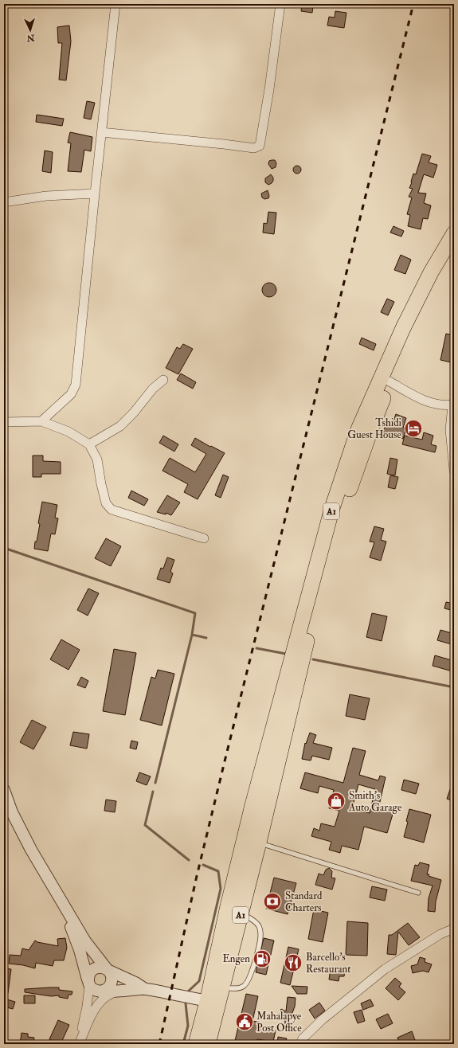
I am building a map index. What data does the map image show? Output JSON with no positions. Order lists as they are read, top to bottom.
{
  "streets": {
    "highway": ["A1"]
  },
  "places": {
    "hotel": ["Tshidi Guest House"],
    "shop": ["Smith's Auto Garage"],
    "bank": ["Standard Charters"],
    "fuel station": ["Engen"],
    "restaurant": ["Barcello's Restaurant"],
    "public building": ["Mahalapye Post Office"]
  },
  "north": "bottom"
}
